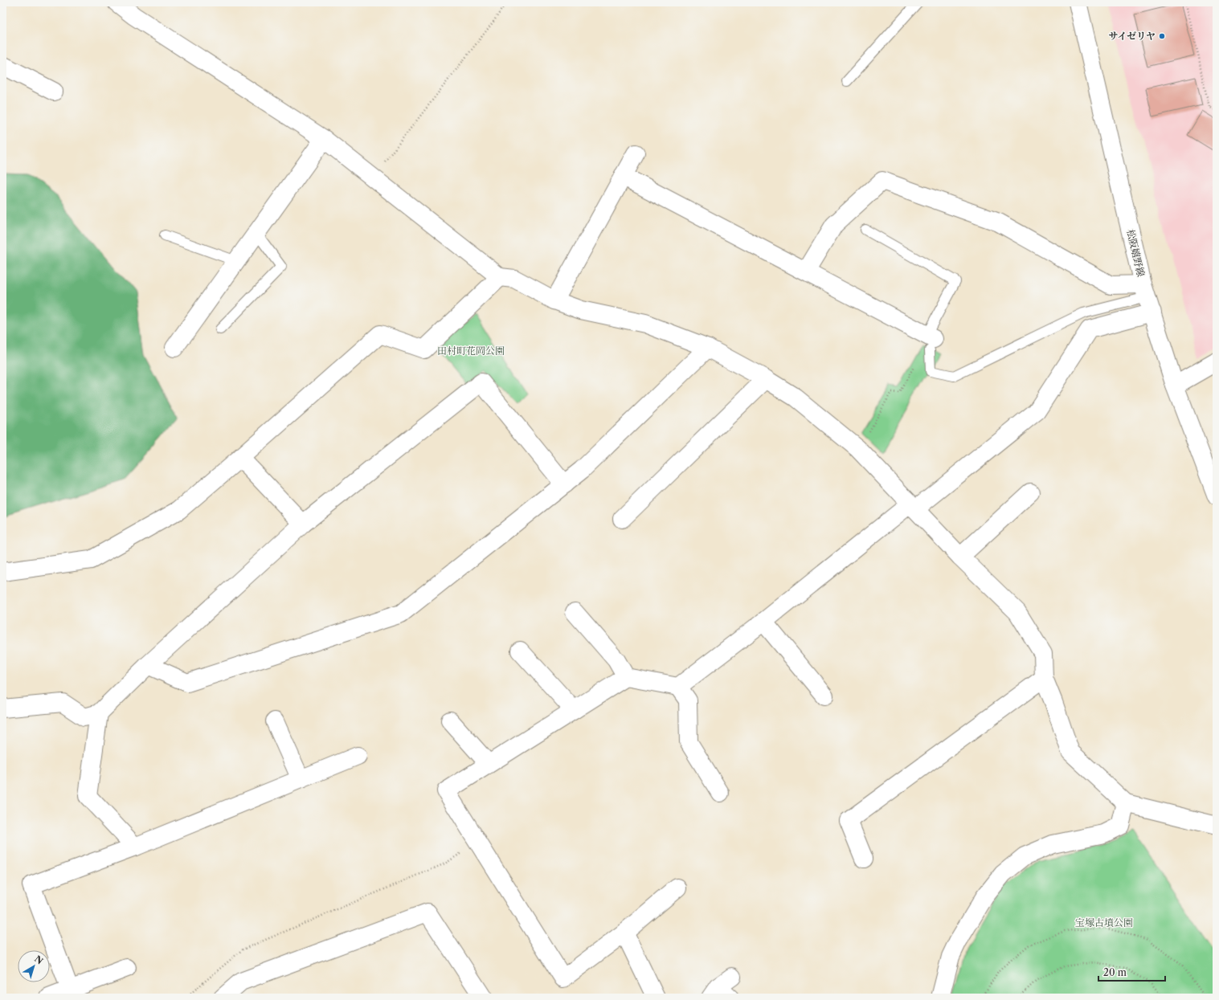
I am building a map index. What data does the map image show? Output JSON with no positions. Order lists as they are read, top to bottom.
{
  "streets": {
    "street": ["松阪嬉野線"]
  },
  "parks": ["田村町花岡公園", "宝塚古墳公園"],
  "places": ["サイゼリヤ"],
  "scale_bar": "20 m",
  "north": "top right"
}
